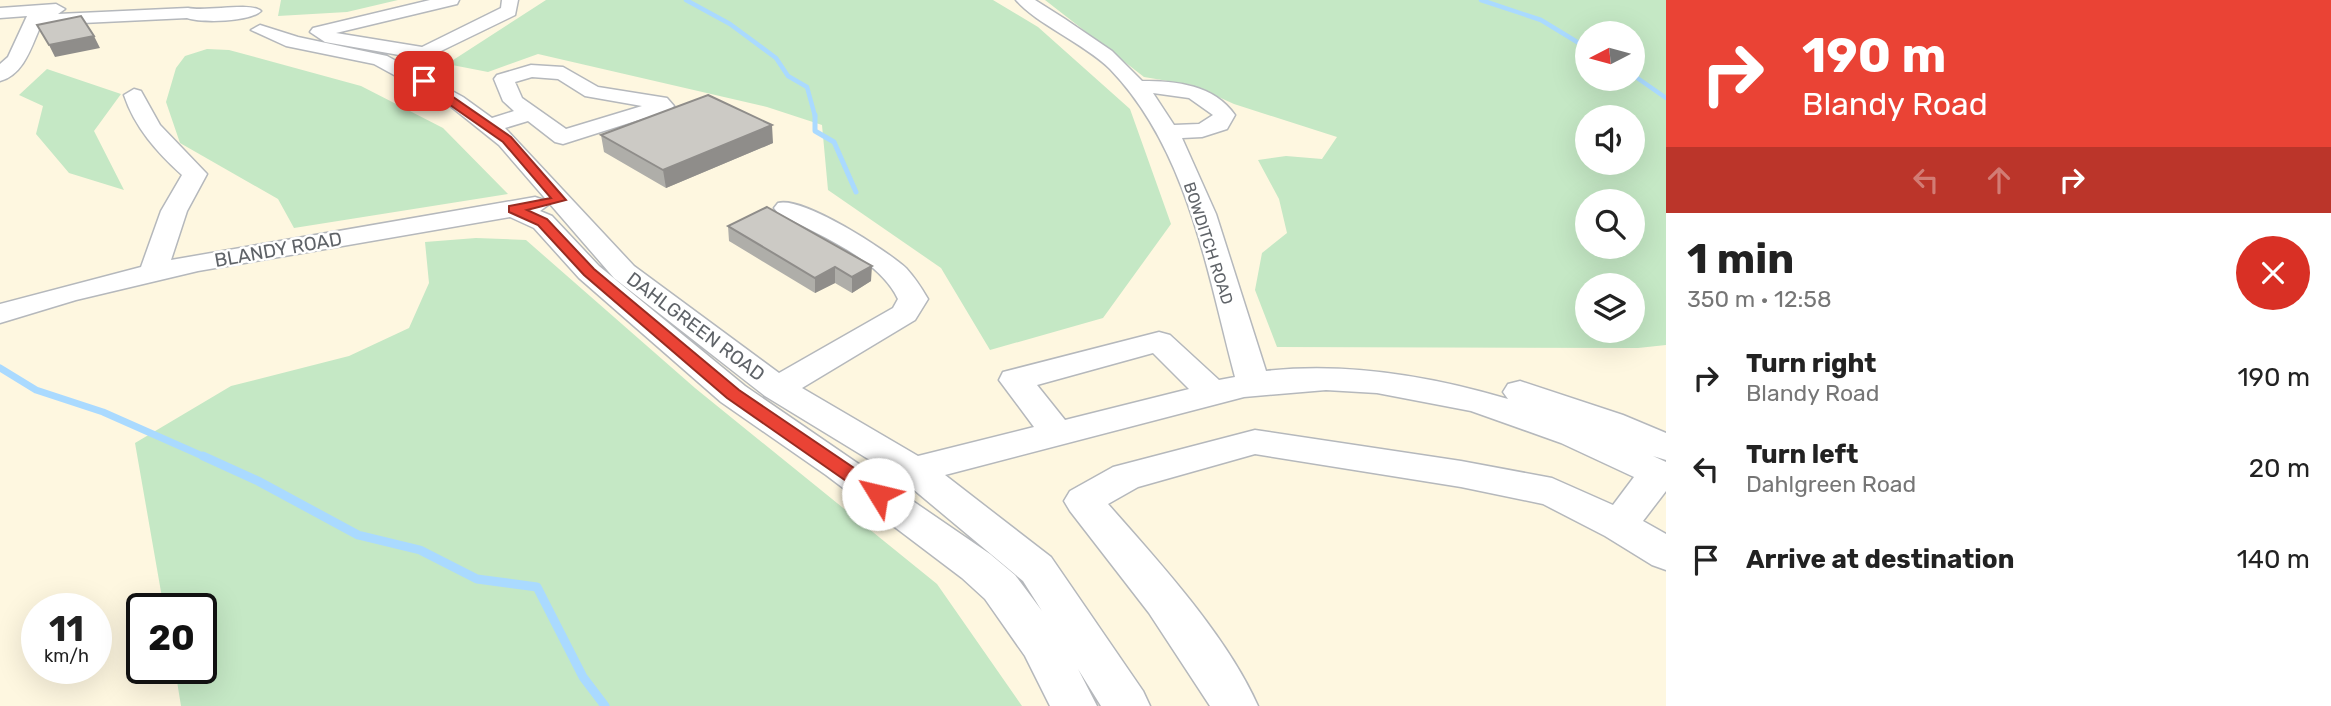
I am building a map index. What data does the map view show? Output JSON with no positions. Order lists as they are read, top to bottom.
{
  "streets": {
    "street": ["BOWDITCH ROAD", "BLANDY ROAD", "DAHLGREEN ROAD"]
  },
  "crossings": [
    ["BLANDY ROAD", "DAHLGREEN ROAD"]
  ],
  "north": "left",
  "page": {
    "turn": ["190 m", "Blandy Road"],
    "heading": ["1 min", "350 m · 12:58"],
    "list": [
      {
        "name": "Turn right",
        "note": "Blandy Road",
        "value": "190 m"
      },
      {
        "name": "Turn left",
        "note": "Dahlgreen Road",
        "value": "20 m"
      },
      {
        "name": "Arrive at destination",
        "value": "140 m"
      }
    ],
    "speed": "11 km/h",
    "limit": "20"
  }
}
